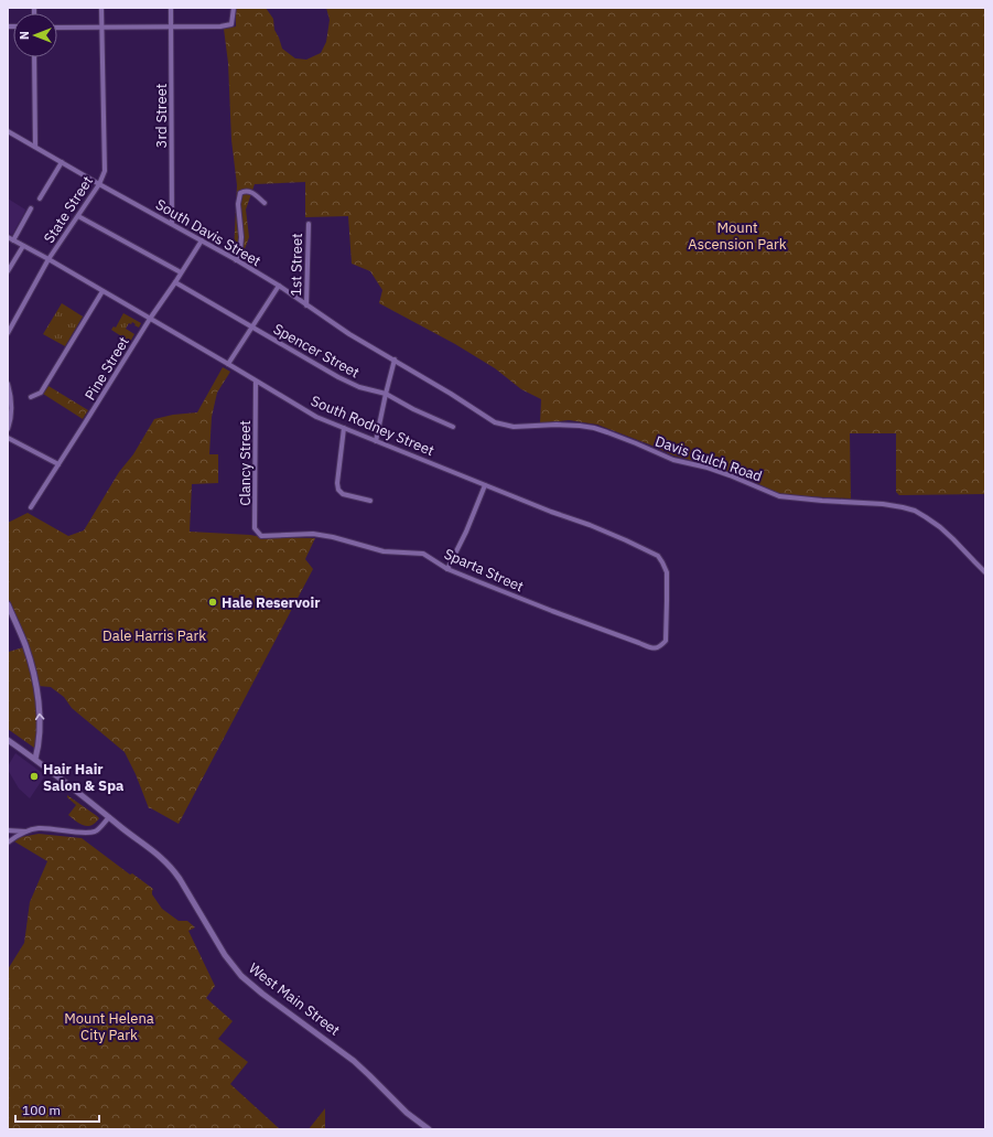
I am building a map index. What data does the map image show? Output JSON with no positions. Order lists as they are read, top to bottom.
{
  "streets": {
    "street": [
      "3rd Street",
      "State Street",
      "South Davis Street",
      "1st Street",
      "Spencer Street",
      "Pine Street",
      "South Rodney Street",
      "Davis Gulch Road",
      "Clancy Street",
      "Sparta Street",
      "West Main Street"
    ]
  },
  "crossings": [
    ["3rd Street", "South Davis Street"],
    ["State Street", "South Davis Street"],
    ["State Street", "South Rodney Street"],
    ["South Davis Street", "1st Street"],
    ["South Davis Street", "Pine Street"],
    ["South Davis Street", "Davis Gulch Road"],
    ["Spencer Street", "Pine Street"],
    ["Pine Street", "South Rodney Street"],
    ["South Rodney Street", "Clancy Street"],
    ["South Rodney Street", "Sparta Street"],
    ["Clancy Street", "Sparta Street"]
  ],
  "parks": ["Mount Ascension Park", "Dale Harris Park", "Mount Helena City Park"],
  "places": ["Hale Reservoir", "Hair Hair Salon & Spa"],
  "scale_bar": "100 m",
  "north": "left"
}
